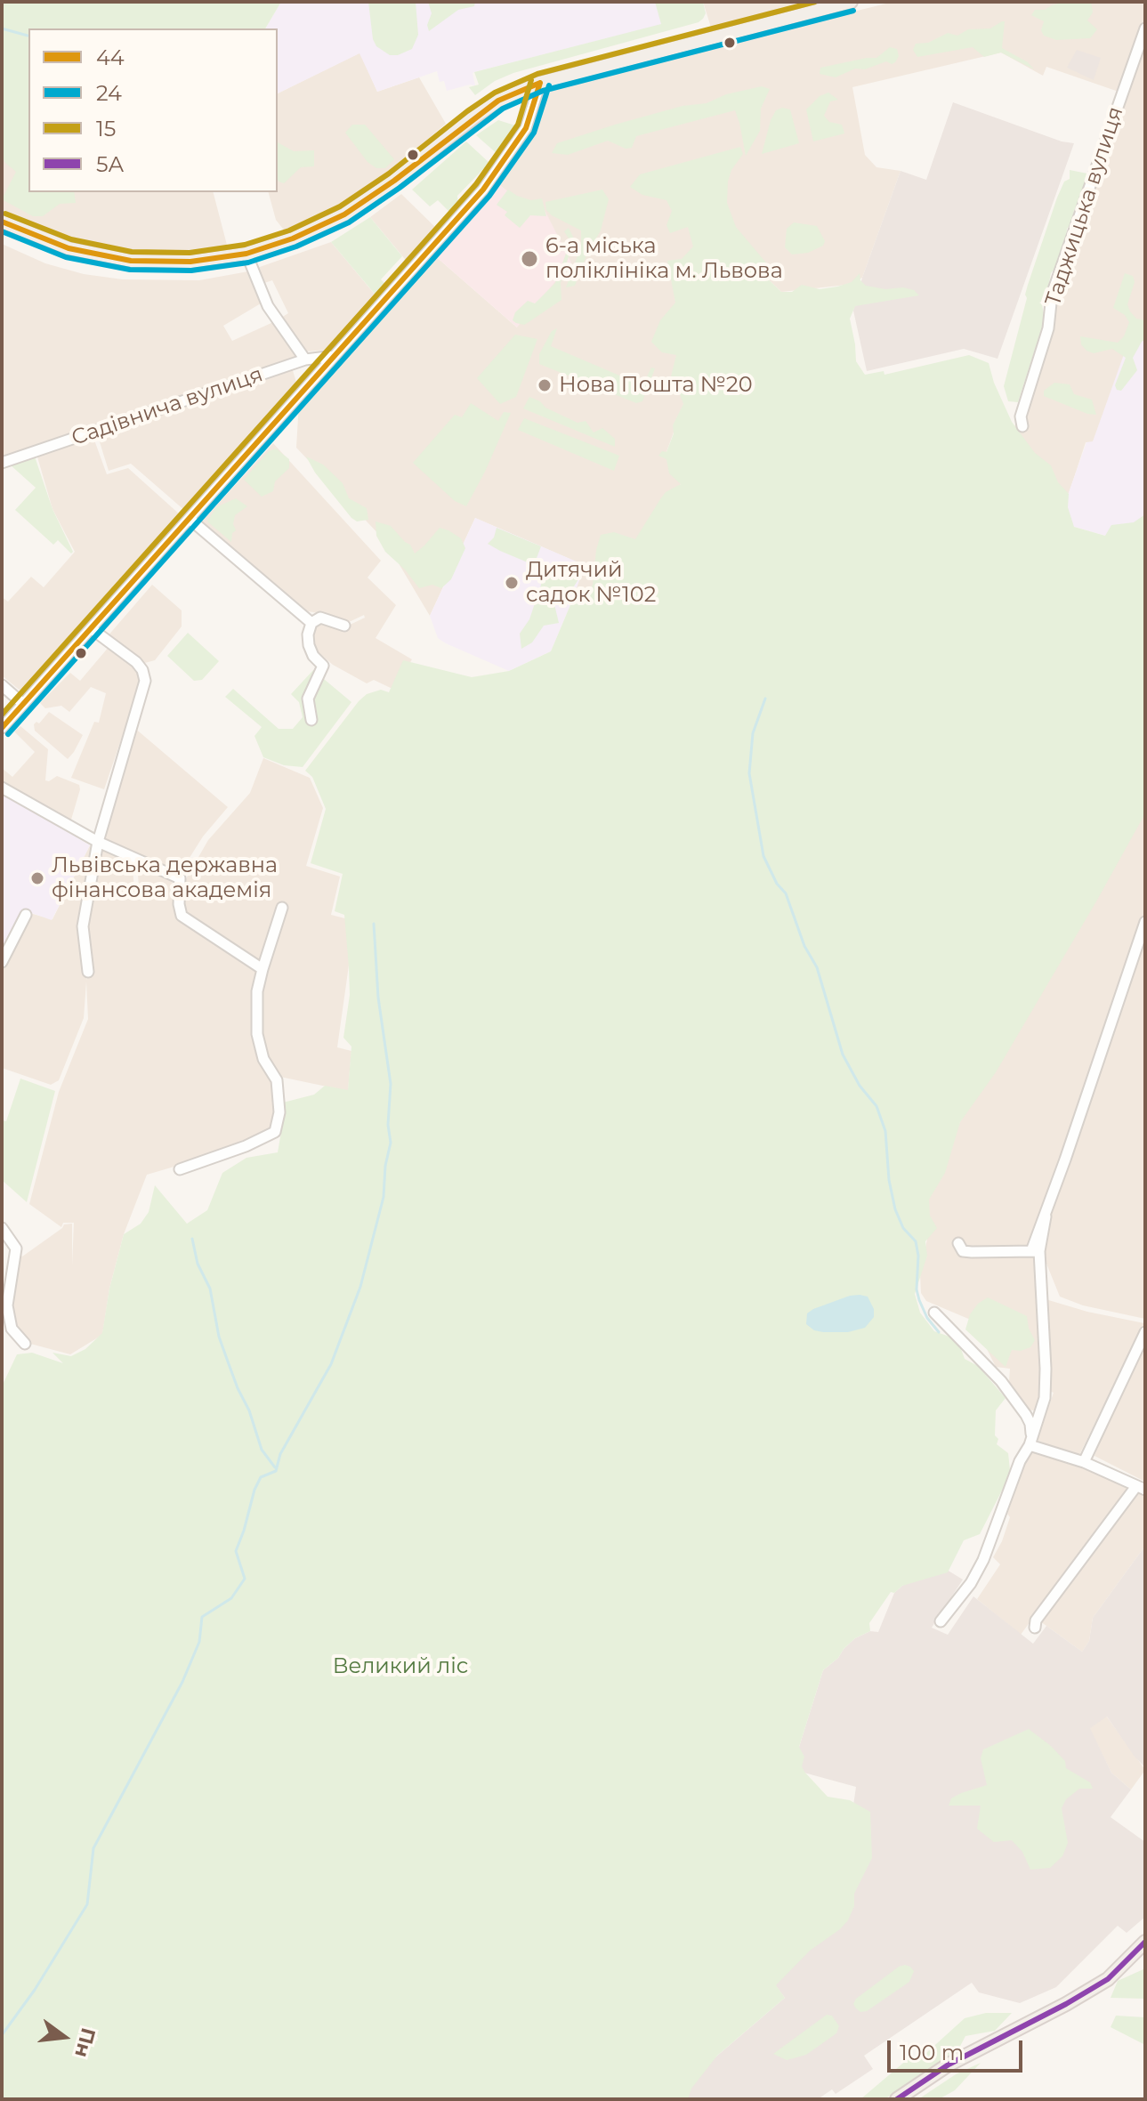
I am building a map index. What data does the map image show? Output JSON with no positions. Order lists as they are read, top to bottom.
{
  "streets": {
    "street": ["Таджицька вулиця", "Садівнича вулиця"]
  },
  "parks": ["Великий ліс"],
  "places": [
    "6-а міська поліклініка м. Львова",
    "Нова Пошта №20",
    "Дитячий садок №102",
    "Львівська державна фінансова академія"
  ],
  "lines": [
    "transit line 15",
    "transit line 24",
    "transit line 44",
    "transit line 5А"
  ],
  "legend": [
    "44",
    "24",
    "15",
    "5А"
  ],
  "scale_bar": "100 m",
  "north": "right"
}
